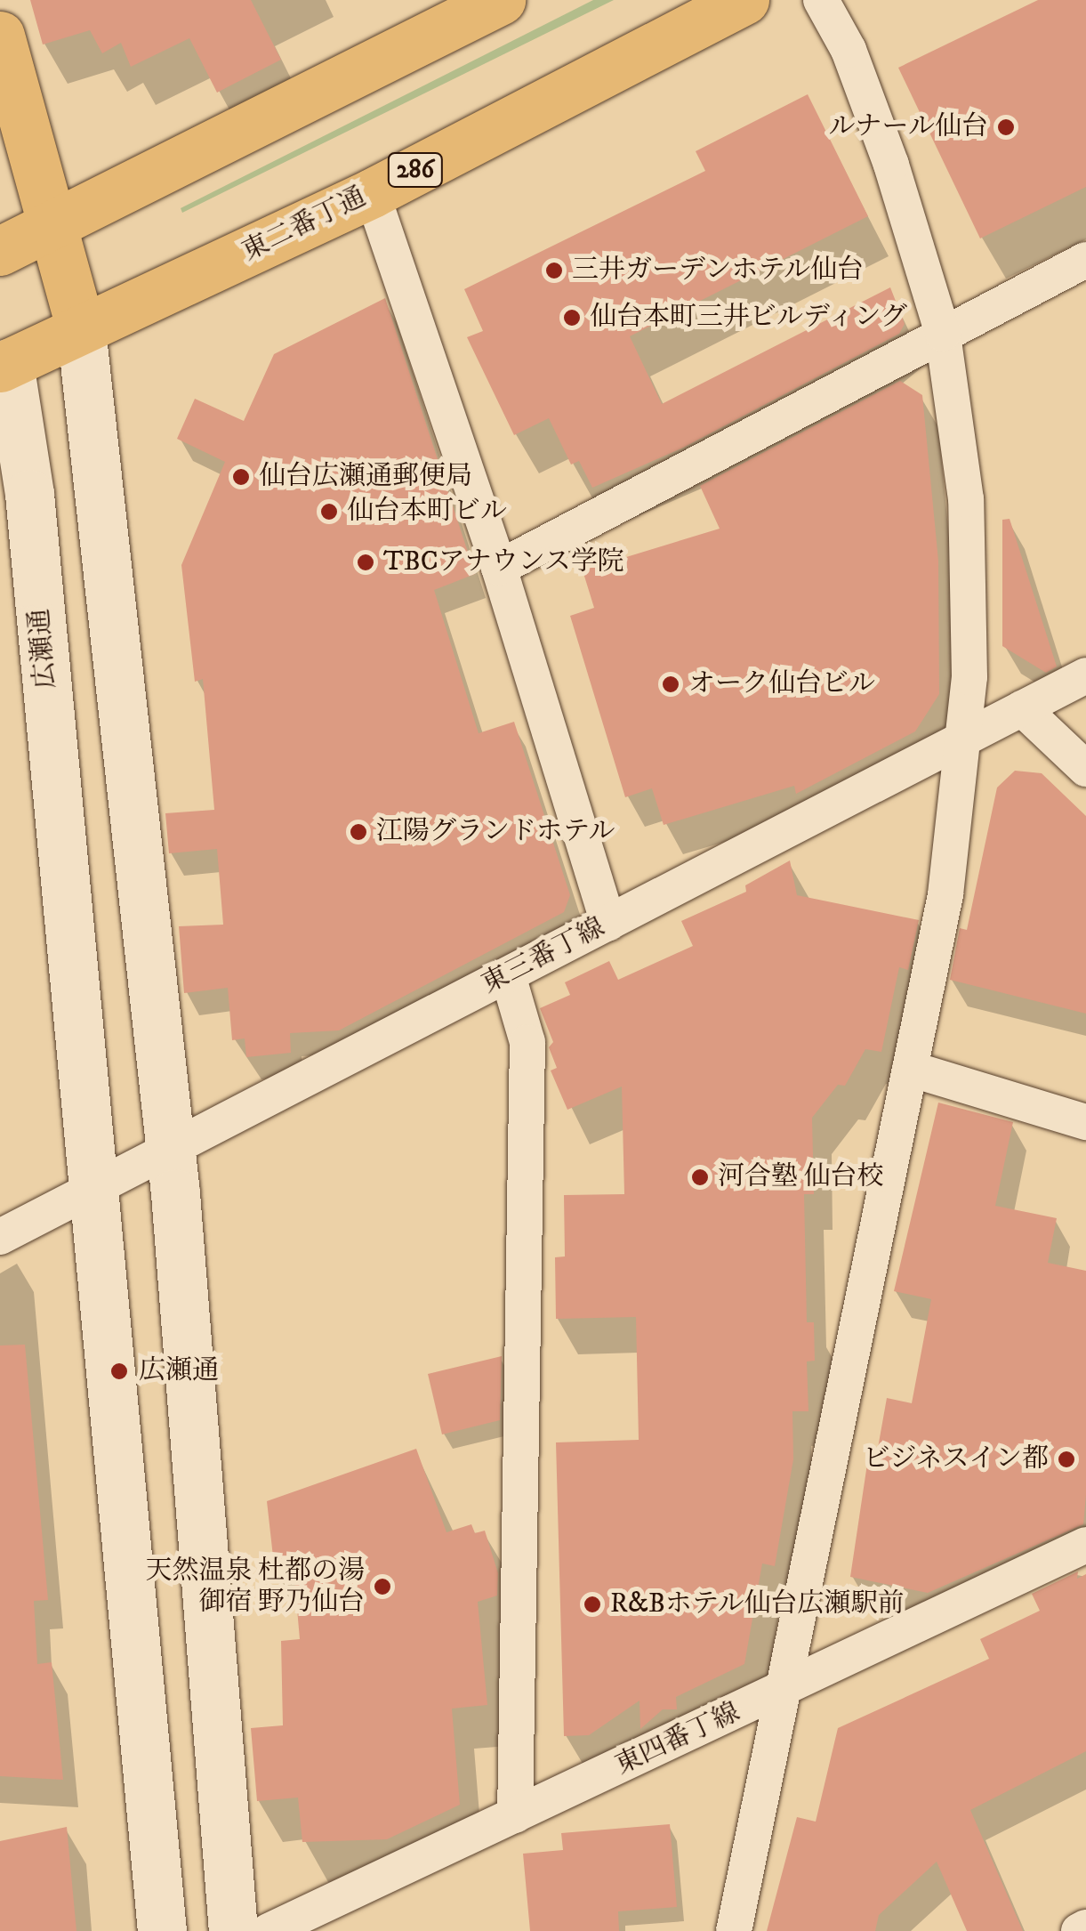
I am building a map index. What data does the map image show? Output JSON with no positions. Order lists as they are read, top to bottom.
{
  "streets": {
    "highway": ["286", "東二番丁通"],
    "street": ["広瀬通", "東三番丁線", "東四番丁線"]
  },
  "crossings": [
    ["東二番丁通", "広瀬通"],
    ["広瀬通", "東三番丁線"]
  ],
  "places": [
    "ルナール仙台",
    "三井ガーデンホテル仙台",
    "仙台本町三井ビルディング",
    "仙台広瀬通郵便局",
    "仙台本町ビル",
    "TBCアナウンス学院",
    "オーク仙台ビル",
    "江陽グランドホテル",
    "河合塾 仙台校",
    "広瀬通",
    "ビジネスイン都",
    "天然温泉 杜都の湯 御宿 野乃仙台",
    "R&Bホテル仙台広瀬駅前"
  ]
}
